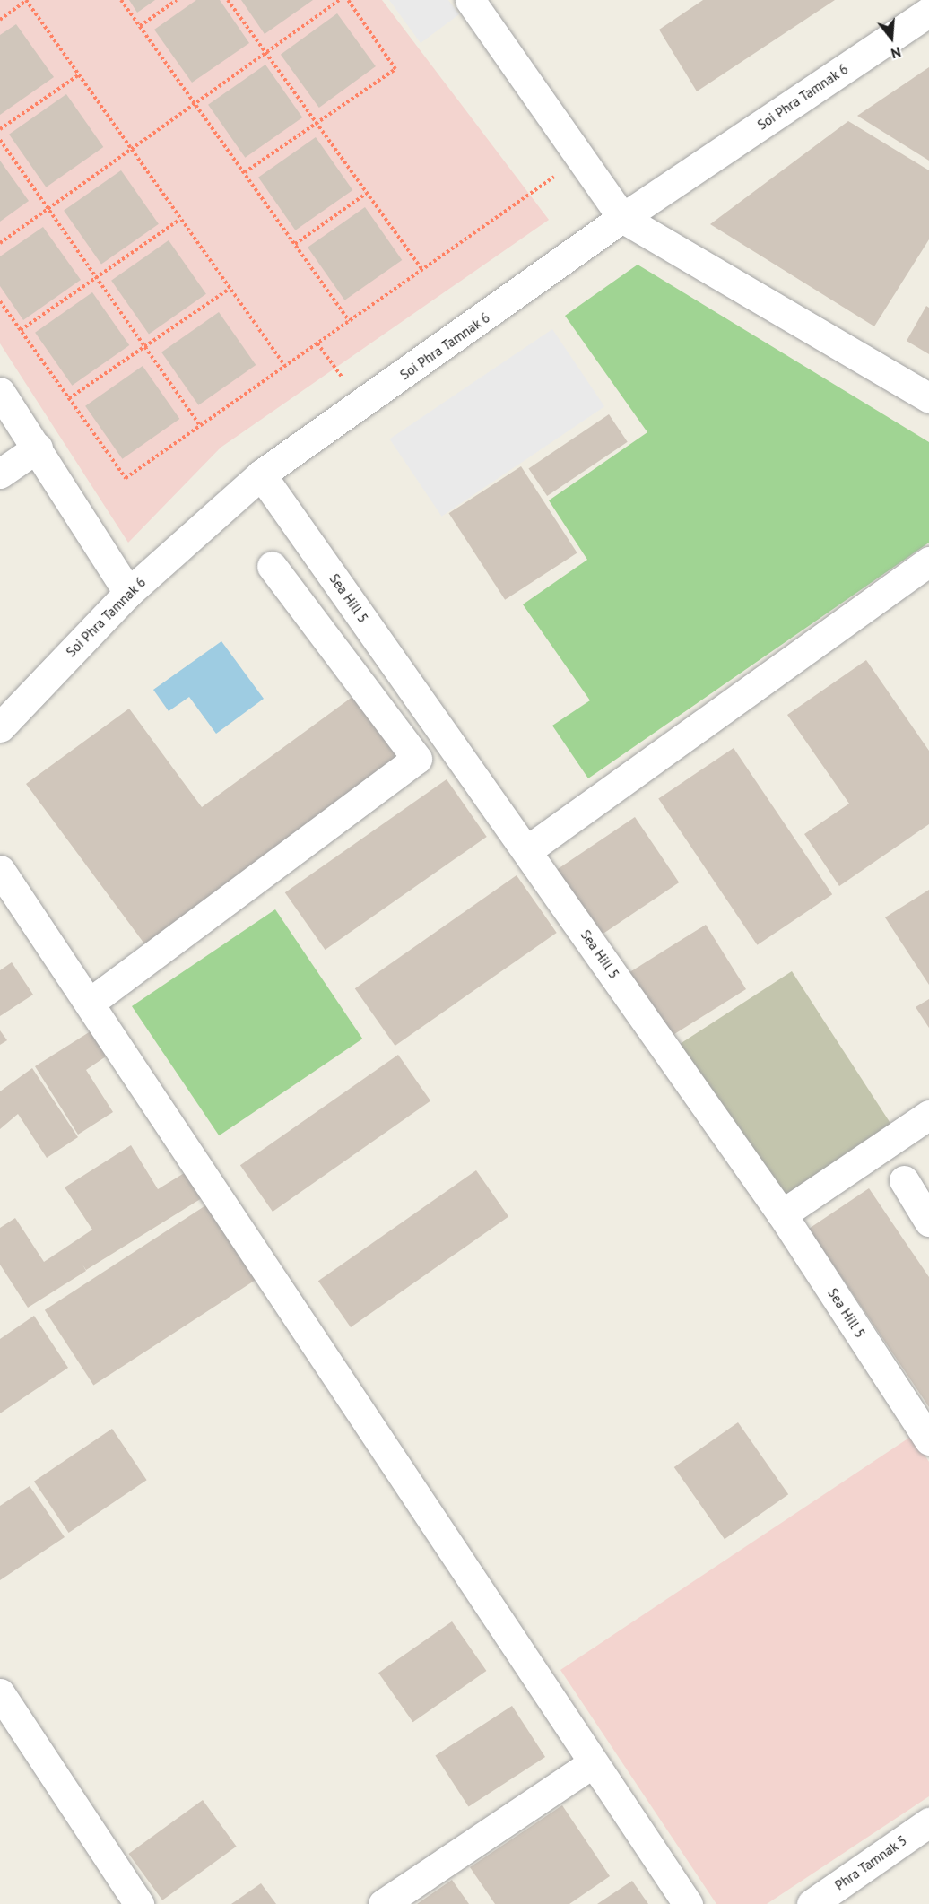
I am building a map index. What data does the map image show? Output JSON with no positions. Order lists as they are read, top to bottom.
{
  "streets": {
    "street": ["Soi Phra Tamnak 6", "Sea Hill 5", "Phra Tamnak 5"]
  },
  "crossings": [
    ["Soi Phra Tamnak 6", "Sea Hill 5"]
  ],
  "north": "bottom"
}
